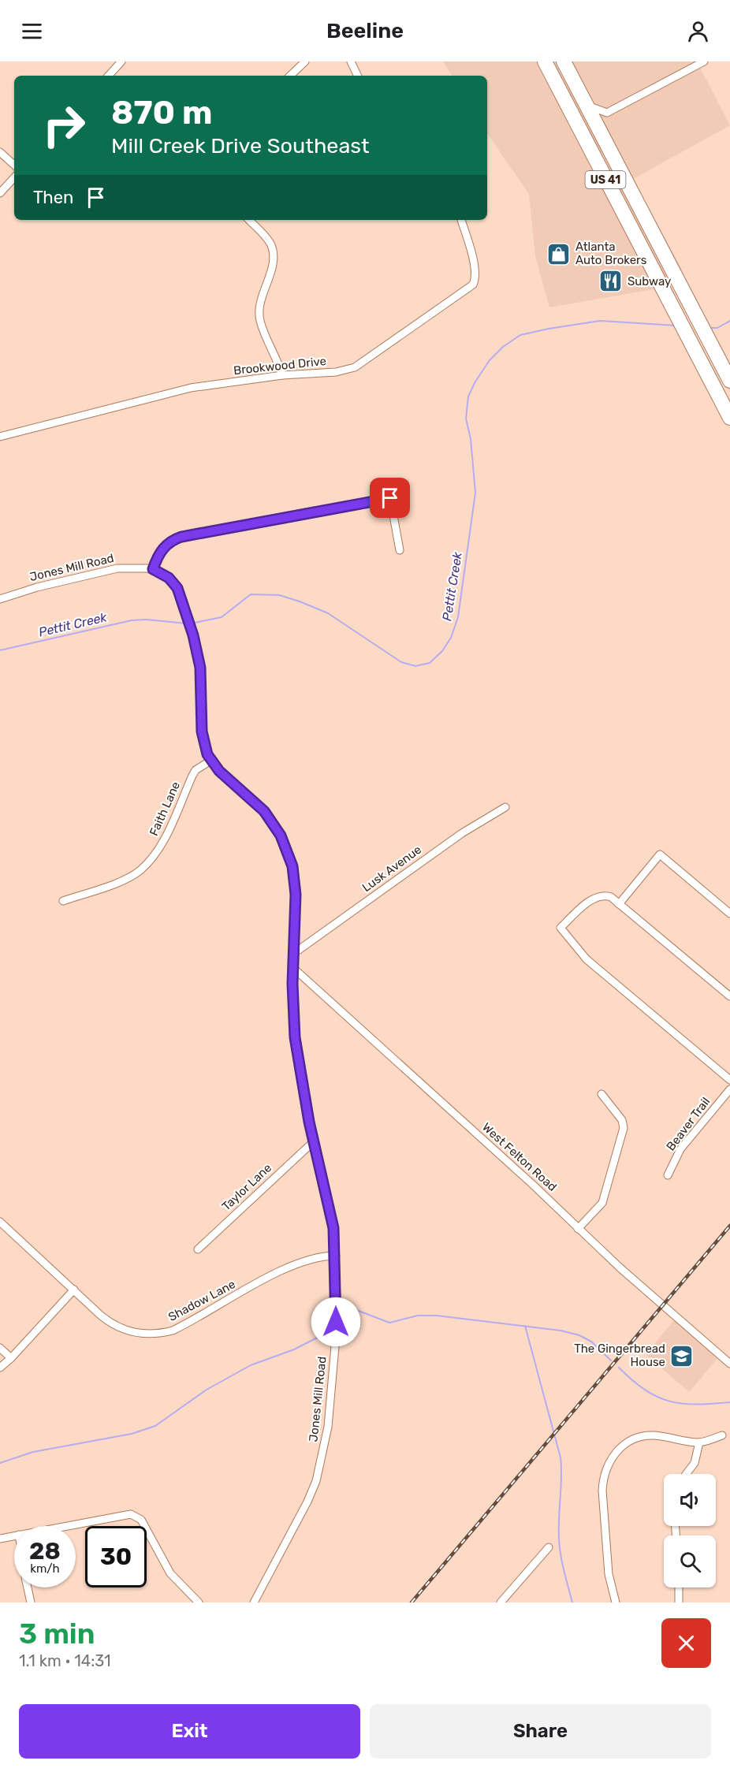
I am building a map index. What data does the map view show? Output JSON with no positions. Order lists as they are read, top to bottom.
{
  "streets": {
    "highway": ["US 41"],
    "street": [
      "Brookwood Drive",
      "Jones Mill Road",
      "Faith Lane",
      "Lusk Avenue",
      "Beaver Trail",
      "West Felton Road",
      "Taylor Lane",
      "Shadow Lane"
    ]
  },
  "crossings": [
    ["Jones Mill Road", "Faith Lane"],
    ["Jones Mill Road", "Lusk Avenue"],
    ["Jones Mill Road", "West Felton Road"],
    ["Jones Mill Road", "Taylor Lane"],
    ["Jones Mill Road", "Shadow Lane"]
  ],
  "water": ["Pettit Creek"],
  "places": {
    "shop": ["Atlanta Auto Brokers"],
    "restaurant": ["Subway"],
    "school or university": ["The Gingerbread House"]
  },
  "page": {
    "header": "Beeline",
    "turn": ["870 m", "Mill Creek Drive Southeast"],
    "then": "Then",
    "speed": "28 km/h",
    "limit": "30",
    "heading": ["3 min", "1.1 km · 14:31"],
    "buttons": ["Exit", "Share"]
  }
}
